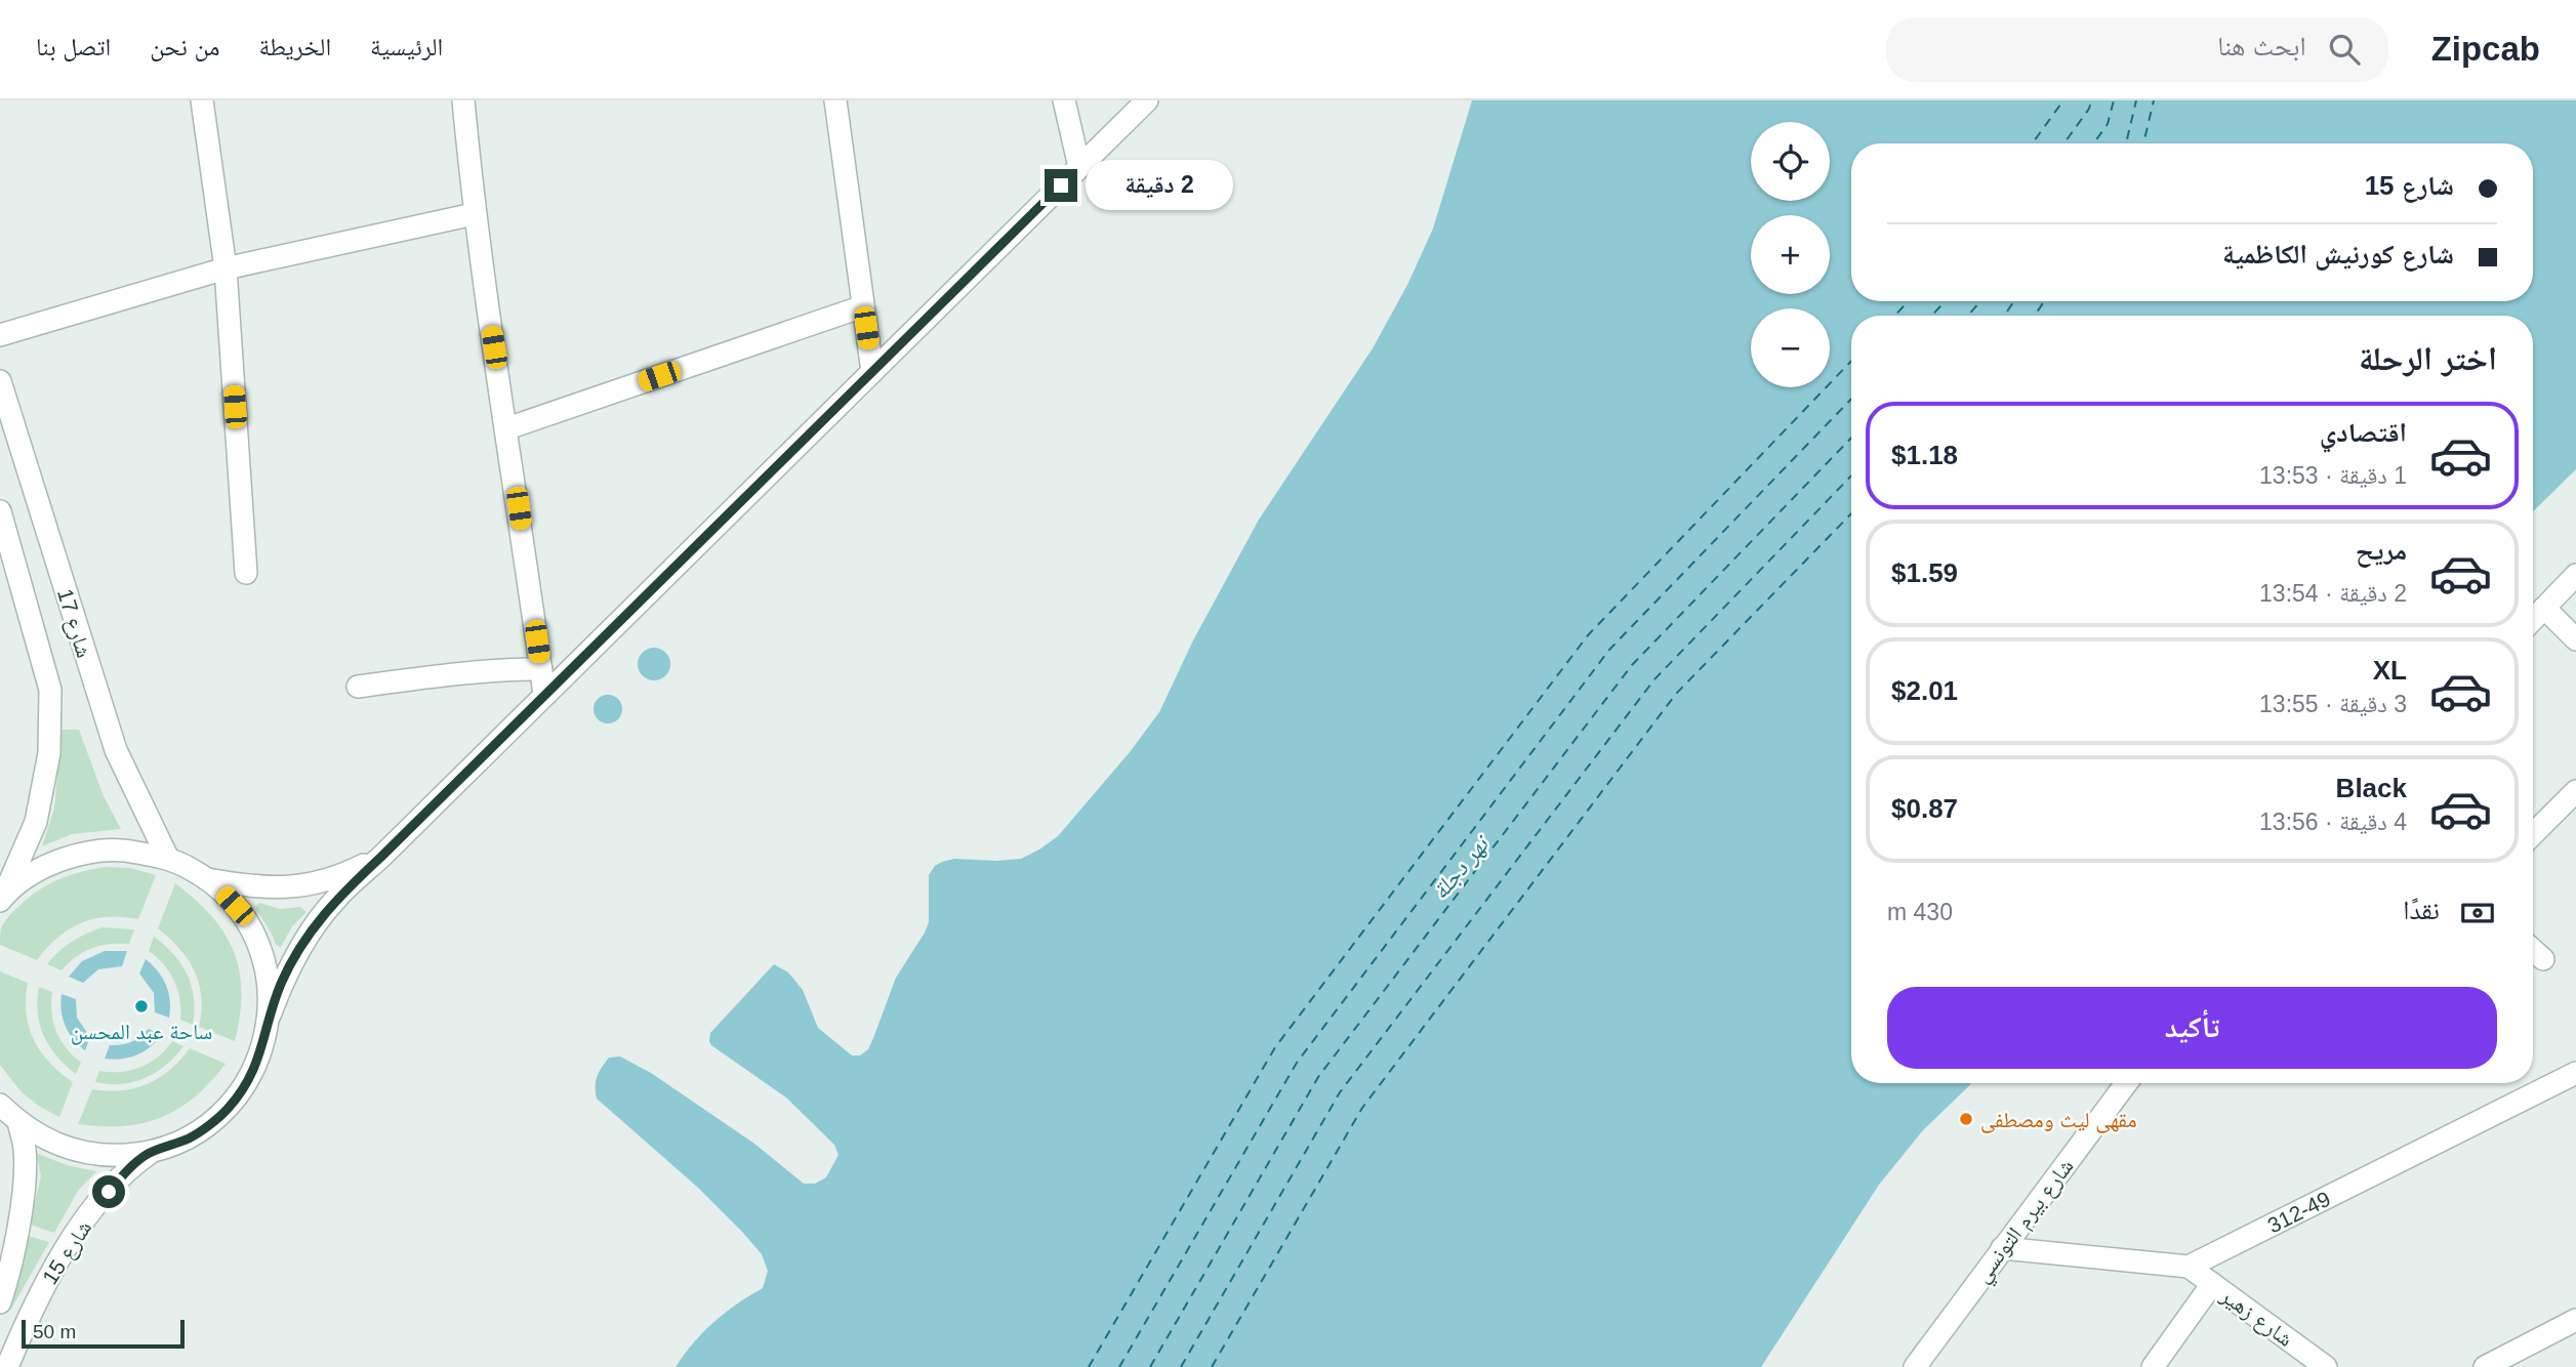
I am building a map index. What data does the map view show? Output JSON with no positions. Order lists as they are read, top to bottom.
{
  "streets": {
    "street": [
      "شارع 17",
      "312-49",
      "شارع بيرم التونسي",
      "شارع 15",
      "شارع زهير"
    ]
  },
  "crossings": [
    ["312-49", "شارع زهير"]
  ],
  "water": ["نهر دجلة"],
  "places": ["ساحة عبد المحسن", "مقهى ليث ومصطفى"],
  "scale_bar": "50 m",
  "page": {
    "header": "Zipcab",
    "search": "ابحث هنا",
    "nav": [
      "الرئيسية",
      "الخريطة",
      "من نحن",
      "اتصل بنا"
    ],
    "map_buttons": ["+", "−"],
    "banner": ["شارع 15", "شارع كورنيش الكاظمية"],
    "bubble": "2 دقيقة",
    "heading": "اختر الرحلة",
    "list": [
      {
        "name": "اقتصادي",
        "note": "1 دقيقة · 13:53",
        "value": "$1.18"
      },
      {
        "name": "مريح",
        "note": "2 دقيقة · 13:54",
        "value": "$1.59"
      },
      {
        "name": "XL",
        "note": "3 دقيقة · 13:55",
        "value": "$2.01"
      },
      {
        "name": "Black",
        "note": "4 دقيقة · 13:56",
        "value": "$0.87"
      }
    ],
    "pay": ["نقدًا", "430 m"],
    "buttons": "تأكيد",
    "scale": "50 m"
  }
}
